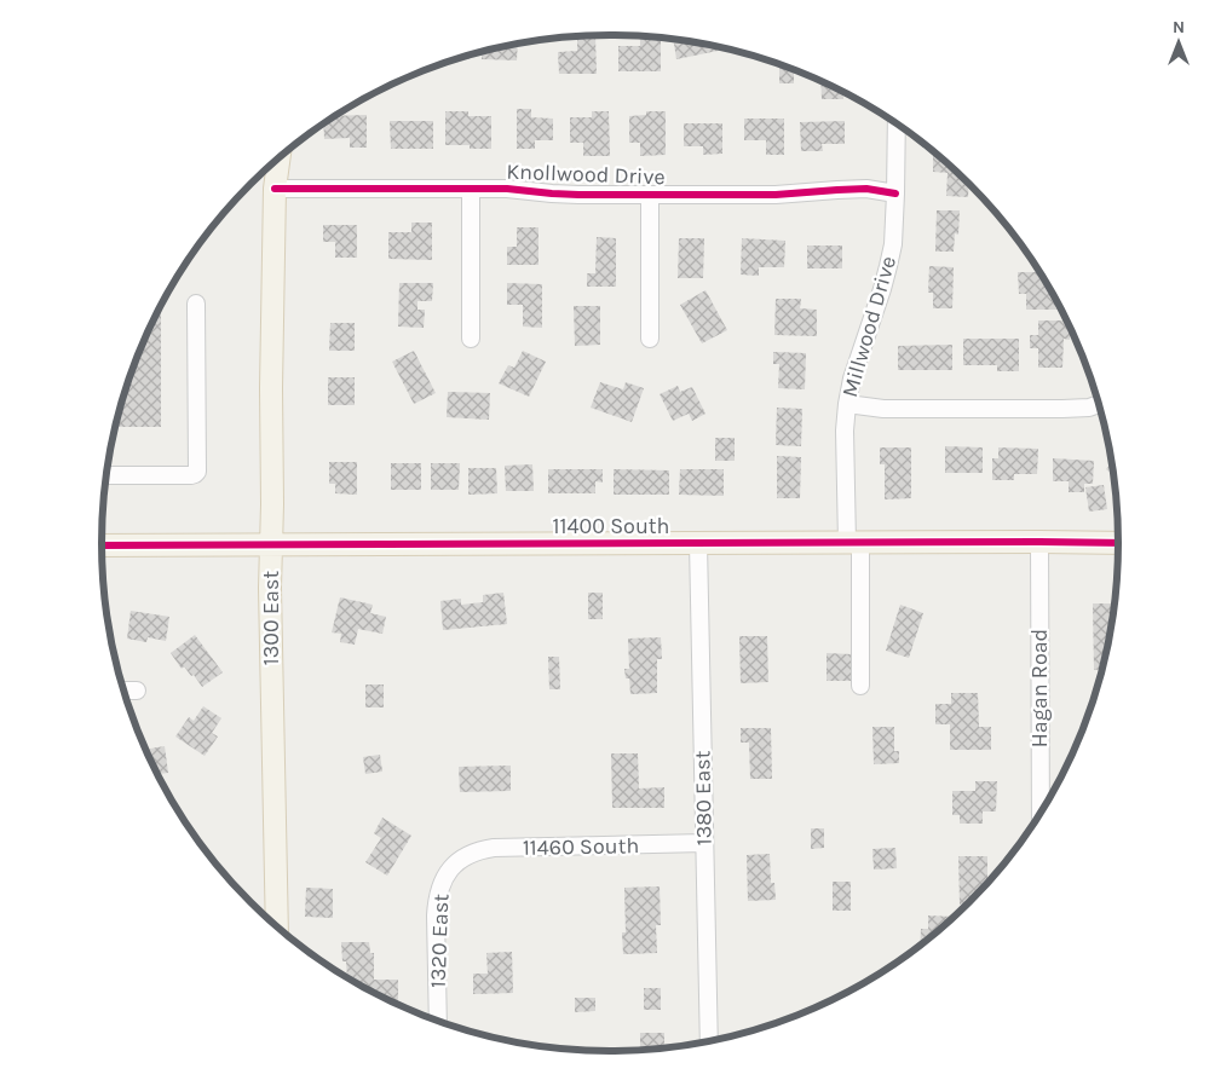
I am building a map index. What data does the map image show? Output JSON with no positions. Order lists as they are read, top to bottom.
{
  "streets": {
    "main road": ["11400 South", "1300 East"],
    "street": [
      "Knollwood Drive",
      "Millwood Drive",
      "Hagan Road",
      "1380 East",
      "11460 South",
      "1320 East"
    ]
  },
  "crossings": [
    ["Knollwood Drive", "Millwood Drive"],
    ["Knollwood Drive", "1300 East"],
    ["Millwood Drive", "11400 South"],
    ["11400 South", "1300 East"],
    ["11400 South", "Hagan Road"],
    ["11400 South", "1380 East"],
    ["1380 East", "11460 South"],
    ["11460 South", "1320 East"]
  ],
  "north": "top"
}
